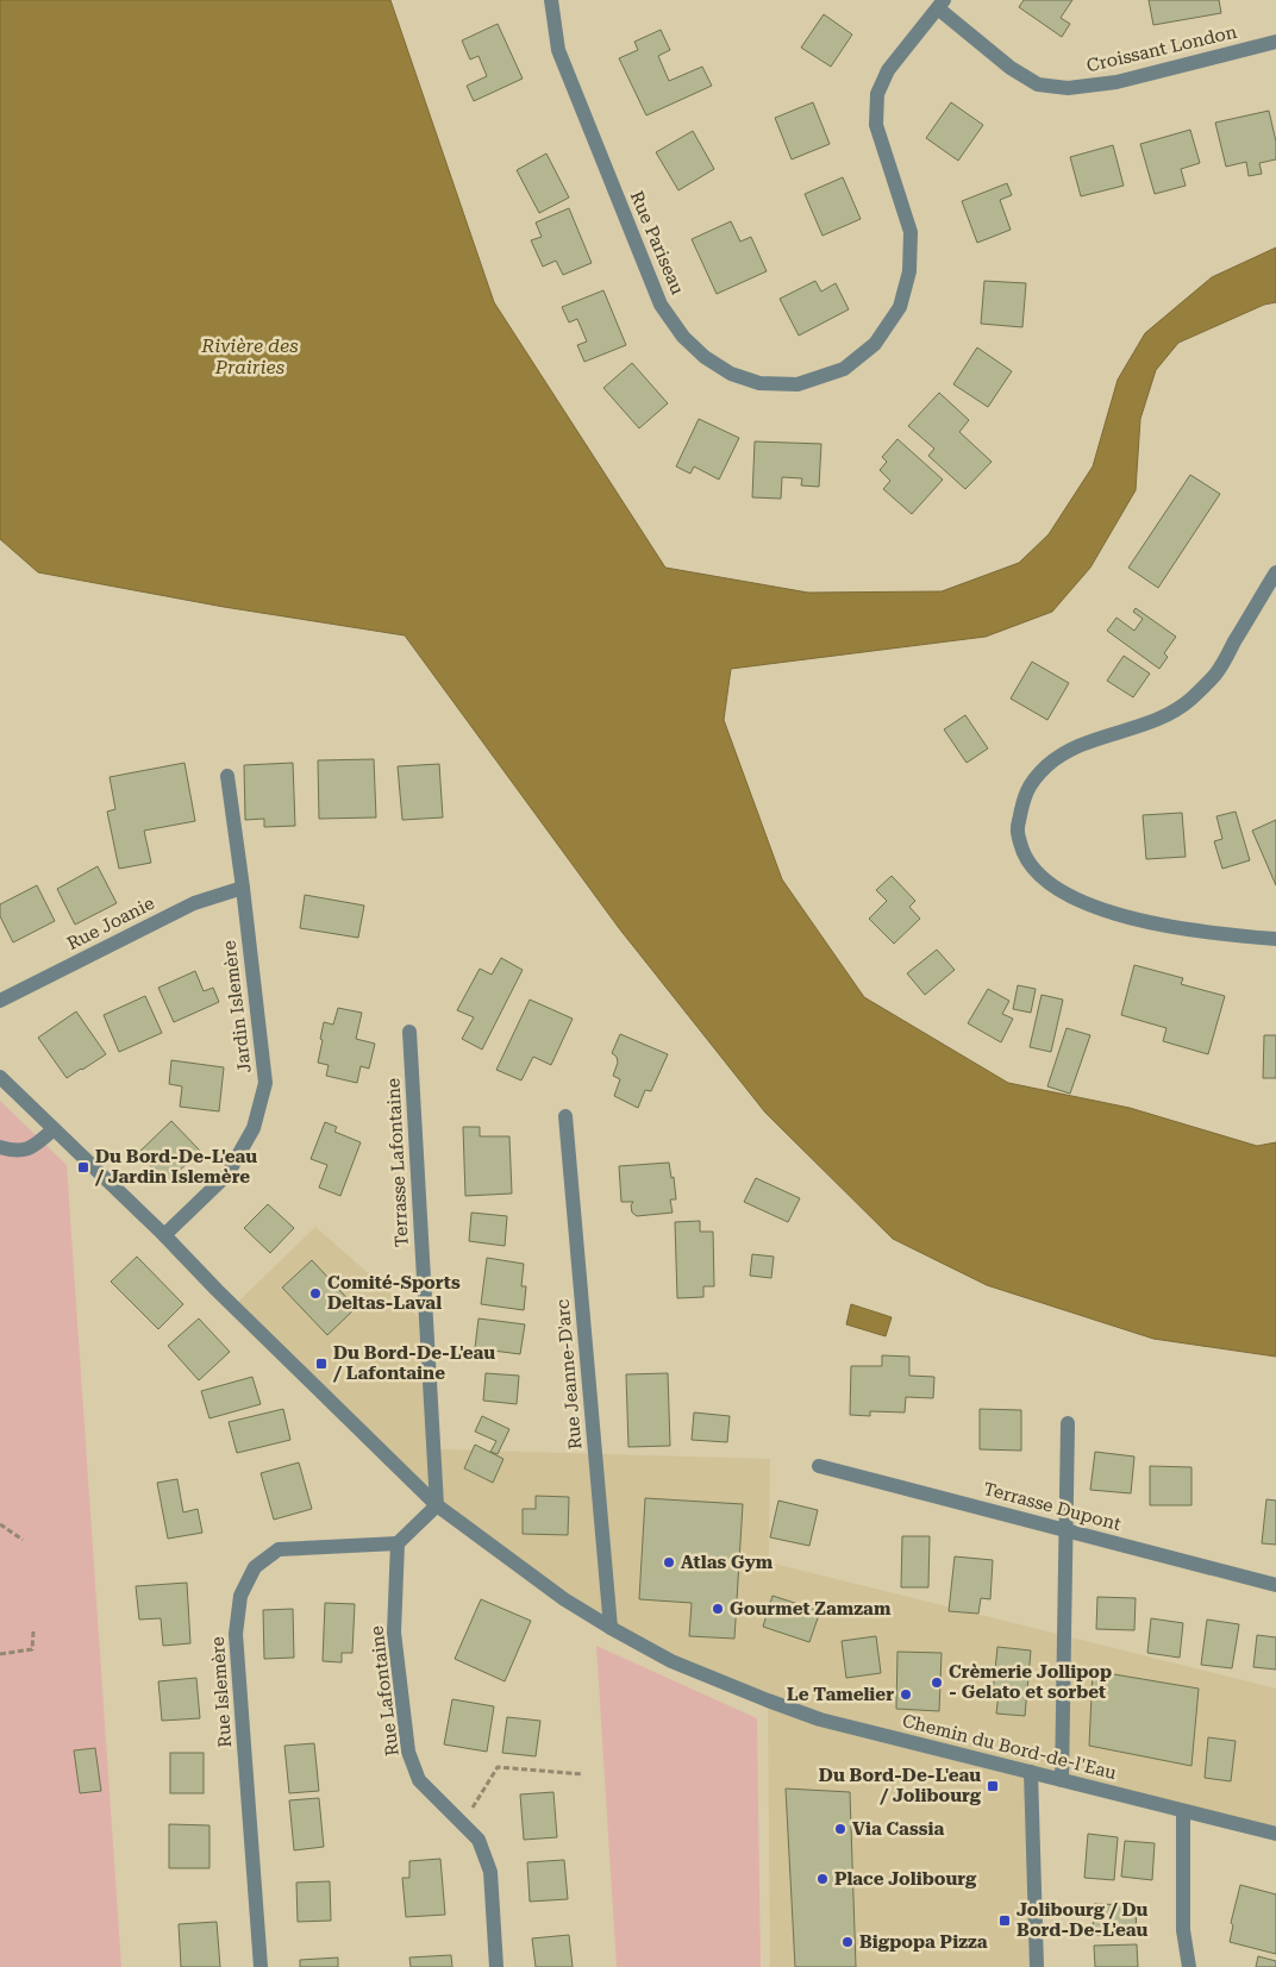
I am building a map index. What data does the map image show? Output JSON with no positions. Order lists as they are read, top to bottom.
{
  "streets": {
    "street": [
      "Croissant London",
      "Rue Pariseau",
      "Rue Joanie",
      "Jardin Islemère",
      "Terrasse Lafontaine",
      "Rue Jeanne-D'arc",
      "Terrasse Dupont",
      "Rue Lafontaine",
      "Rue Islemère",
      "Chemin du Bord-de-l'Eau"
    ]
  },
  "crossings": [
    ["Croissant London", "Rue Pariseau"],
    ["Rue Joanie", "Jardin Islemère"],
    ["Jardin Islemère", "Chemin du Bord-de-l'Eau"],
    ["Terrasse Lafontaine", "Chemin du Bord-de-l'Eau"],
    ["Rue Jeanne-D'arc", "Chemin du Bord-de-l'Eau"],
    ["Rue Lafontaine", "Rue Islemère"]
  ],
  "water": ["Rivière des Prairies"],
  "places": {
    "transit": [
      "Du Bord-De-L'eau / Jardin Islemère",
      "Du Bord-De-L'eau / Lafontaine",
      "Du Bord-De-L'eau / Jolibourg",
      "Jolibourg / Du Bord-De-L'eau"
    ],
    "other": [
      "Comité-Sports Deltas-Laval",
      "Atlas Gym",
      "Gourmet Zamzam",
      "Crèmerie Jollipop - Gelato et sorbet",
      "Le Tamelier",
      "Via Cassia",
      "Place Jolibourg",
      "Bigpopa Pizza"
    ]
  }
}
